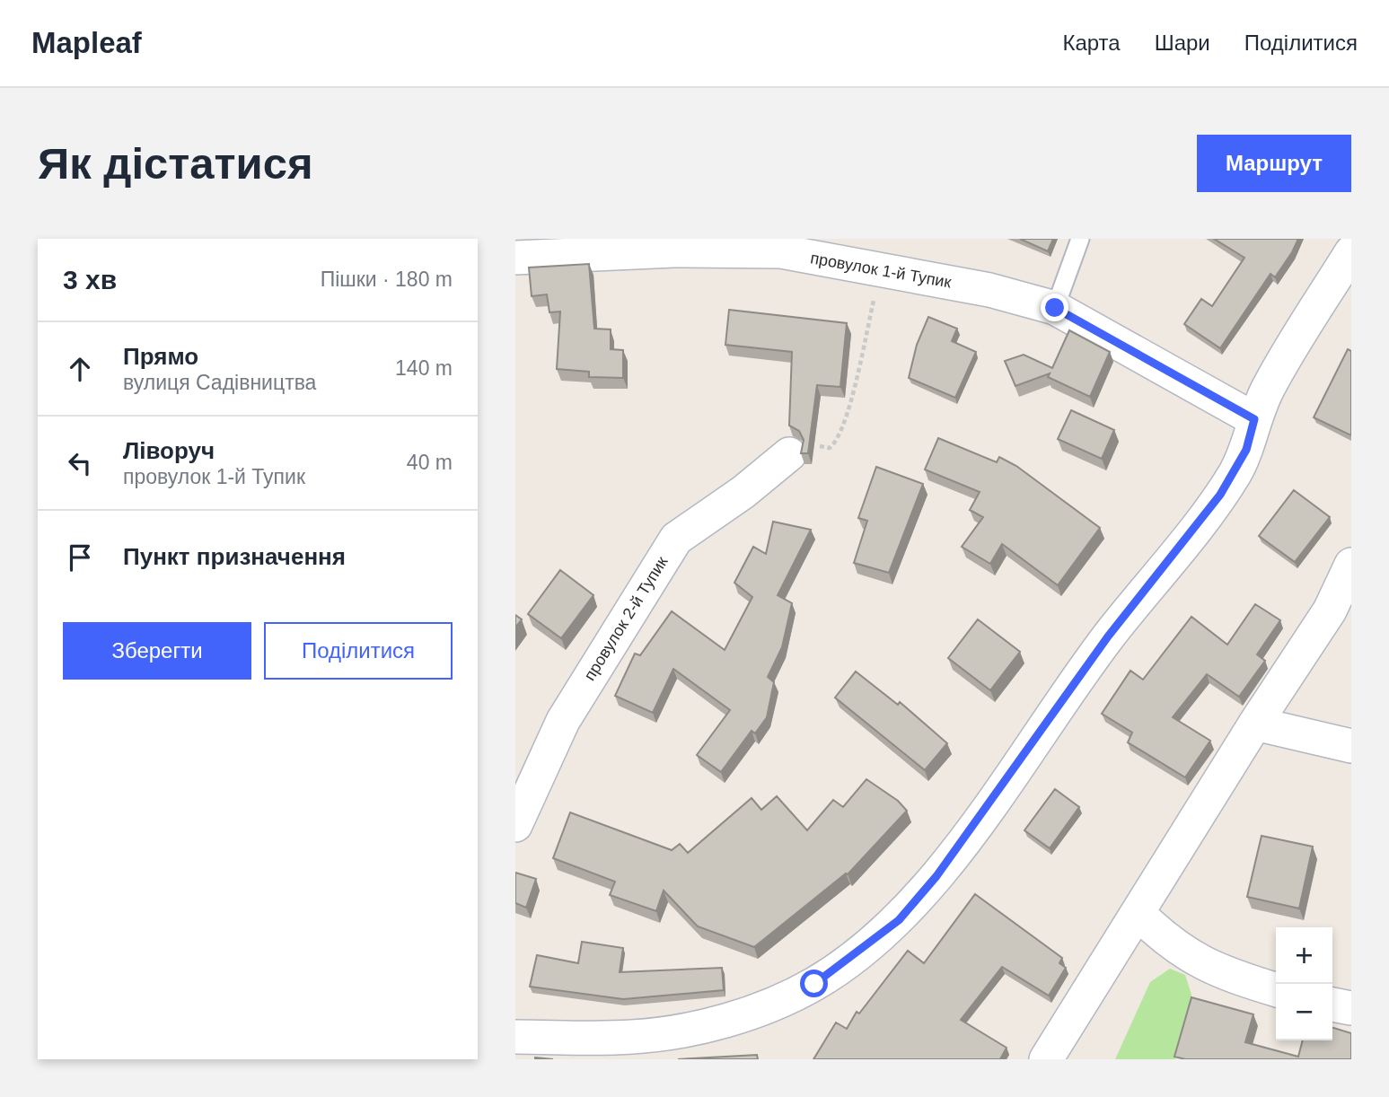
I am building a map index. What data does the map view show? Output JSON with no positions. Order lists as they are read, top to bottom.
{
  "streets": {
    "street": ["провулок 1-й Тупик", "провулок 2-й Тупик"]
  },
  "page": {
    "header": "Mapleaf",
    "nav": ["Карта", "Шари", "Поділитися"],
    "buttons": [
      "Маршрут",
      ["Зберегти", "Поділитися"]
    ],
    "title": "Як дістатися",
    "heading": ["3 хв", "Пішки · 180 m"],
    "list": [
      ["Прямо", "вулиця Садівництва", "140 m"],
      ["Ліворуч", "провулок 1-й Тупик", "40 m"],
      "Пункт призначення"
    ],
    "map_buttons": ["+", "−"]
  }
}
